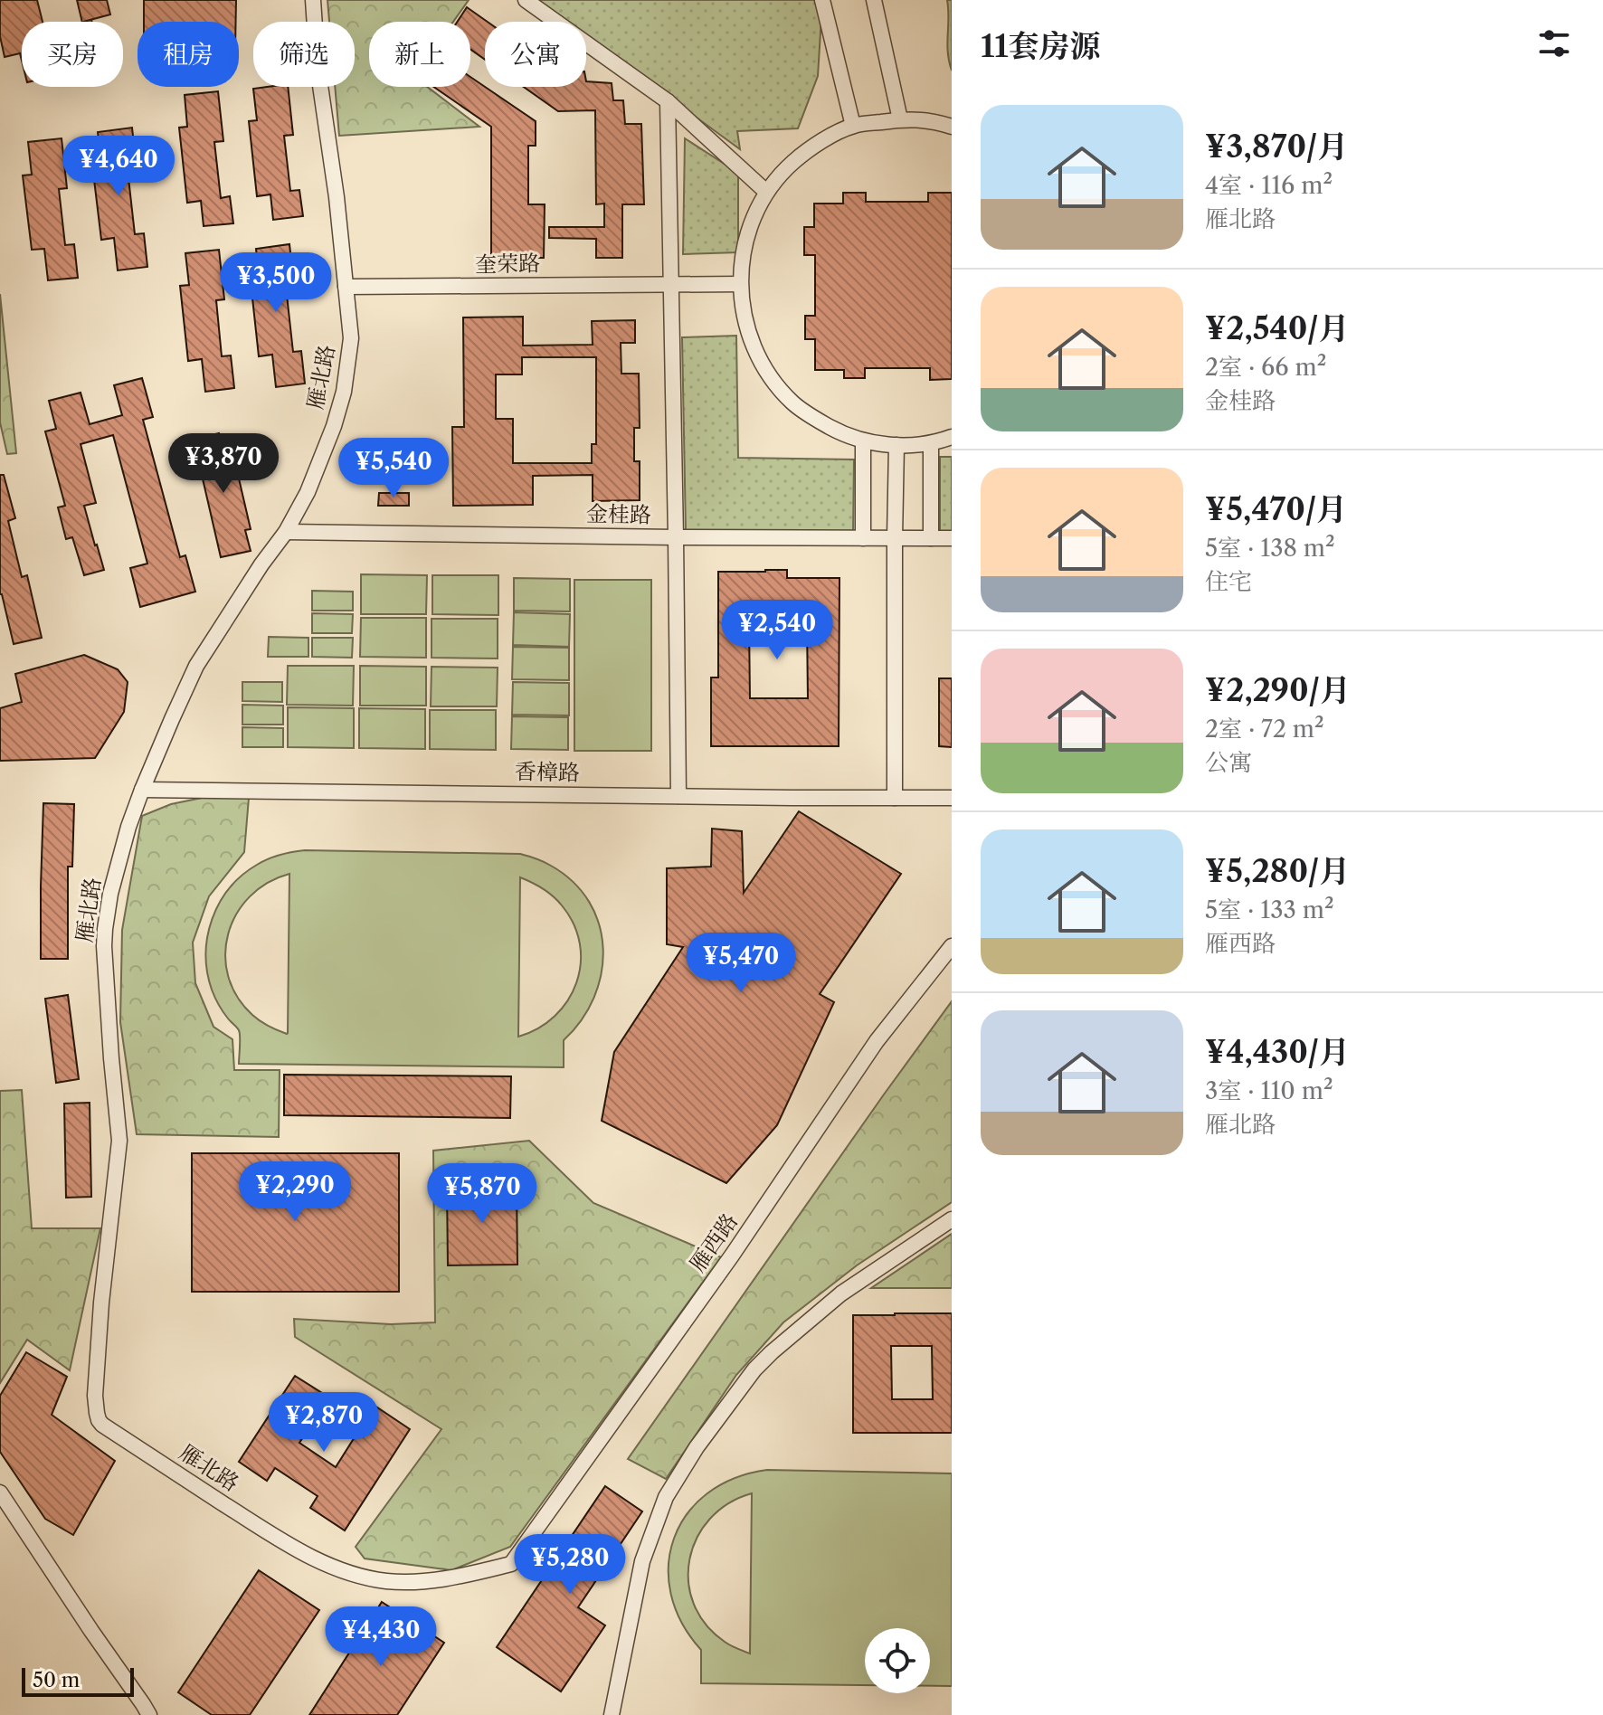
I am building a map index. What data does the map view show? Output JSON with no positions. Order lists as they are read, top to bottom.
{
  "streets": {
    "street": [
      "奎荣路",
      "雁北路",
      "金桂路",
      "香樟路",
      "雁西路"
    ]
  },
  "crossings": [
    ["奎荣路", "雁北路"],
    ["雁北路", "金桂路"],
    ["雁北路", "香樟路"],
    ["雁北路", "雁西路"]
  ],
  "scale_bar": "50 m",
  "page": {
    "heading": "11套房源",
    "chip": [
      "买房",
      "租房",
      "筛选",
      "新上",
      "公寓"
    ],
    "list": [
      {
        "name": "¥3,870/月",
        "note": "4室 · 116 m² · 雁北路"
      },
      {
        "name": "¥2,540/月",
        "note": "2室 · 66 m² · 金桂路"
      },
      {
        "name": "¥5,470/月",
        "note": "5室 · 138 m² · 住宅"
      },
      {
        "name": "¥2,290/月",
        "note": "2室 · 72 m² · 公寓"
      },
      {
        "name": "¥5,280/月",
        "note": "5室 · 133 m² · 雁西路"
      },
      {
        "name": "¥4,430/月",
        "note": "3室 · 110 m² · 雁北路"
      }
    ],
    "price": [
      "¥4,640",
      "¥3,500",
      "¥3,870",
      "¥5,540",
      "¥2,540",
      "¥5,470",
      "¥2,290",
      "¥5,870",
      "¥2,870",
      "¥5,280",
      "¥4,430"
    ],
    "scale": "50 m"
  }
}
